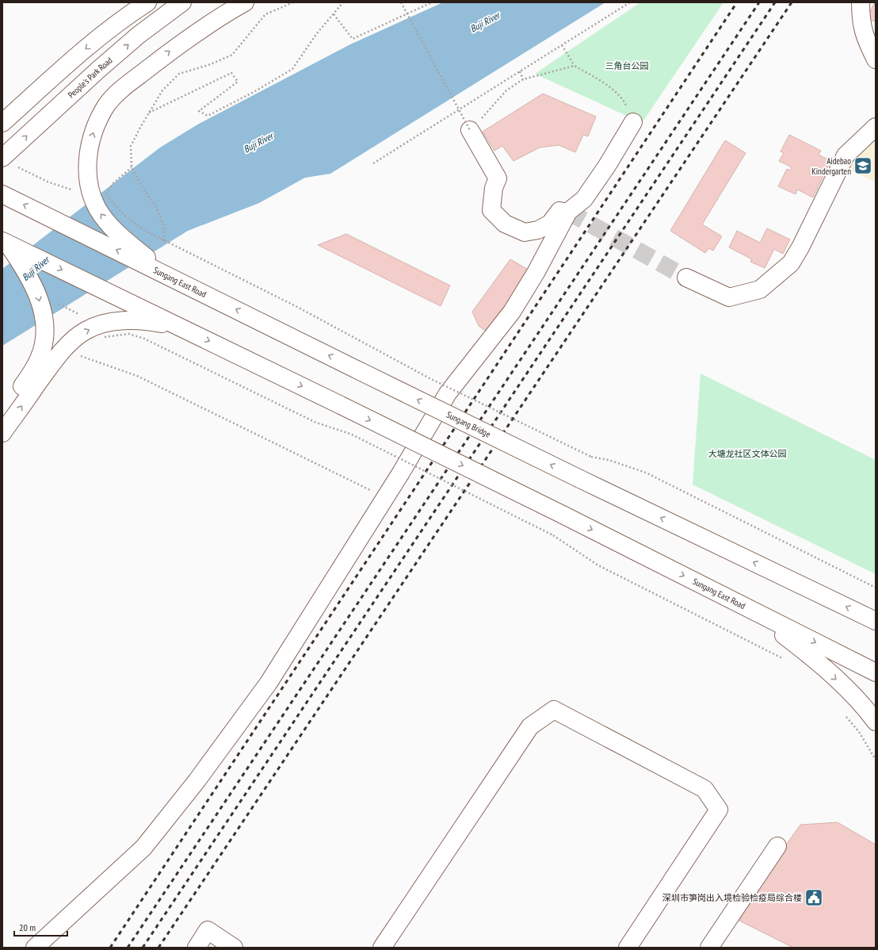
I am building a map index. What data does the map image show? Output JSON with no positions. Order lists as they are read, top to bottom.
{
  "streets": {
    "main road": ["People's Park Road", "Sungang East Road", "Sungang Bridge"]
  },
  "crossings": [
    ["Sungang East Road", "Sungang Bridge"]
  ],
  "one_way": ["Sungang Bridge"],
  "water": ["Buji River"],
  "parks": ["三角台公园", "大塘龙社区文体公园"],
  "places": {
    "school or university": ["Aidebao Kindergarten"],
    "public building": ["深圳市笋岗出入境检验检疫局综合楼"]
  },
  "scale_bar": "20 m"
}
